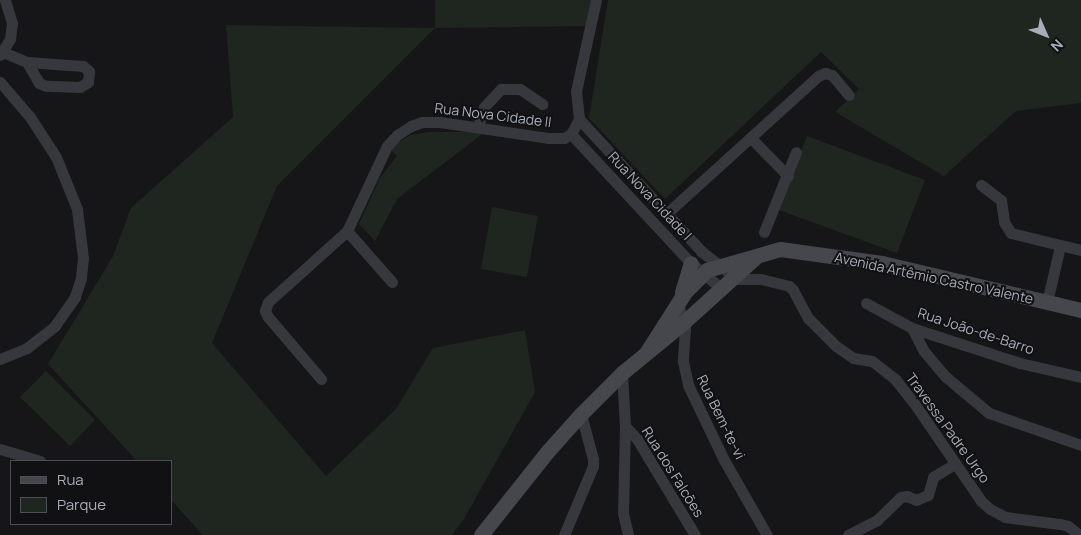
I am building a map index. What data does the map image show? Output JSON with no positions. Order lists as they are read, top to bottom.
{
  "streets": {
    "main road": ["Avenida Artêmio Castro Valente"],
    "street": [
      "Rua Nova Cidade II",
      "Rua Nova Cidade I",
      "Rua João-de-Barro",
      "Rua Bem-te-vi",
      "Travessa Padre Urgo",
      "Rua dos Falcões"
    ]
  },
  "crossings": [
    ["Rua Nova Cidade II", "Rua Nova Cidade I"],
    ["Rua Nova Cidade I", "Avenida Artêmio Castro Valente"],
    ["Rua Nova Cidade I", "Travessa Padre Urgo"],
    ["Avenida Artêmio Castro Valente", "Rua Bem-te-vi"],
    ["Avenida Artêmio Castro Valente", "Travessa Padre Urgo"]
  ],
  "legend": ["Rua", "Parque"],
  "north": "bottom right"
}
